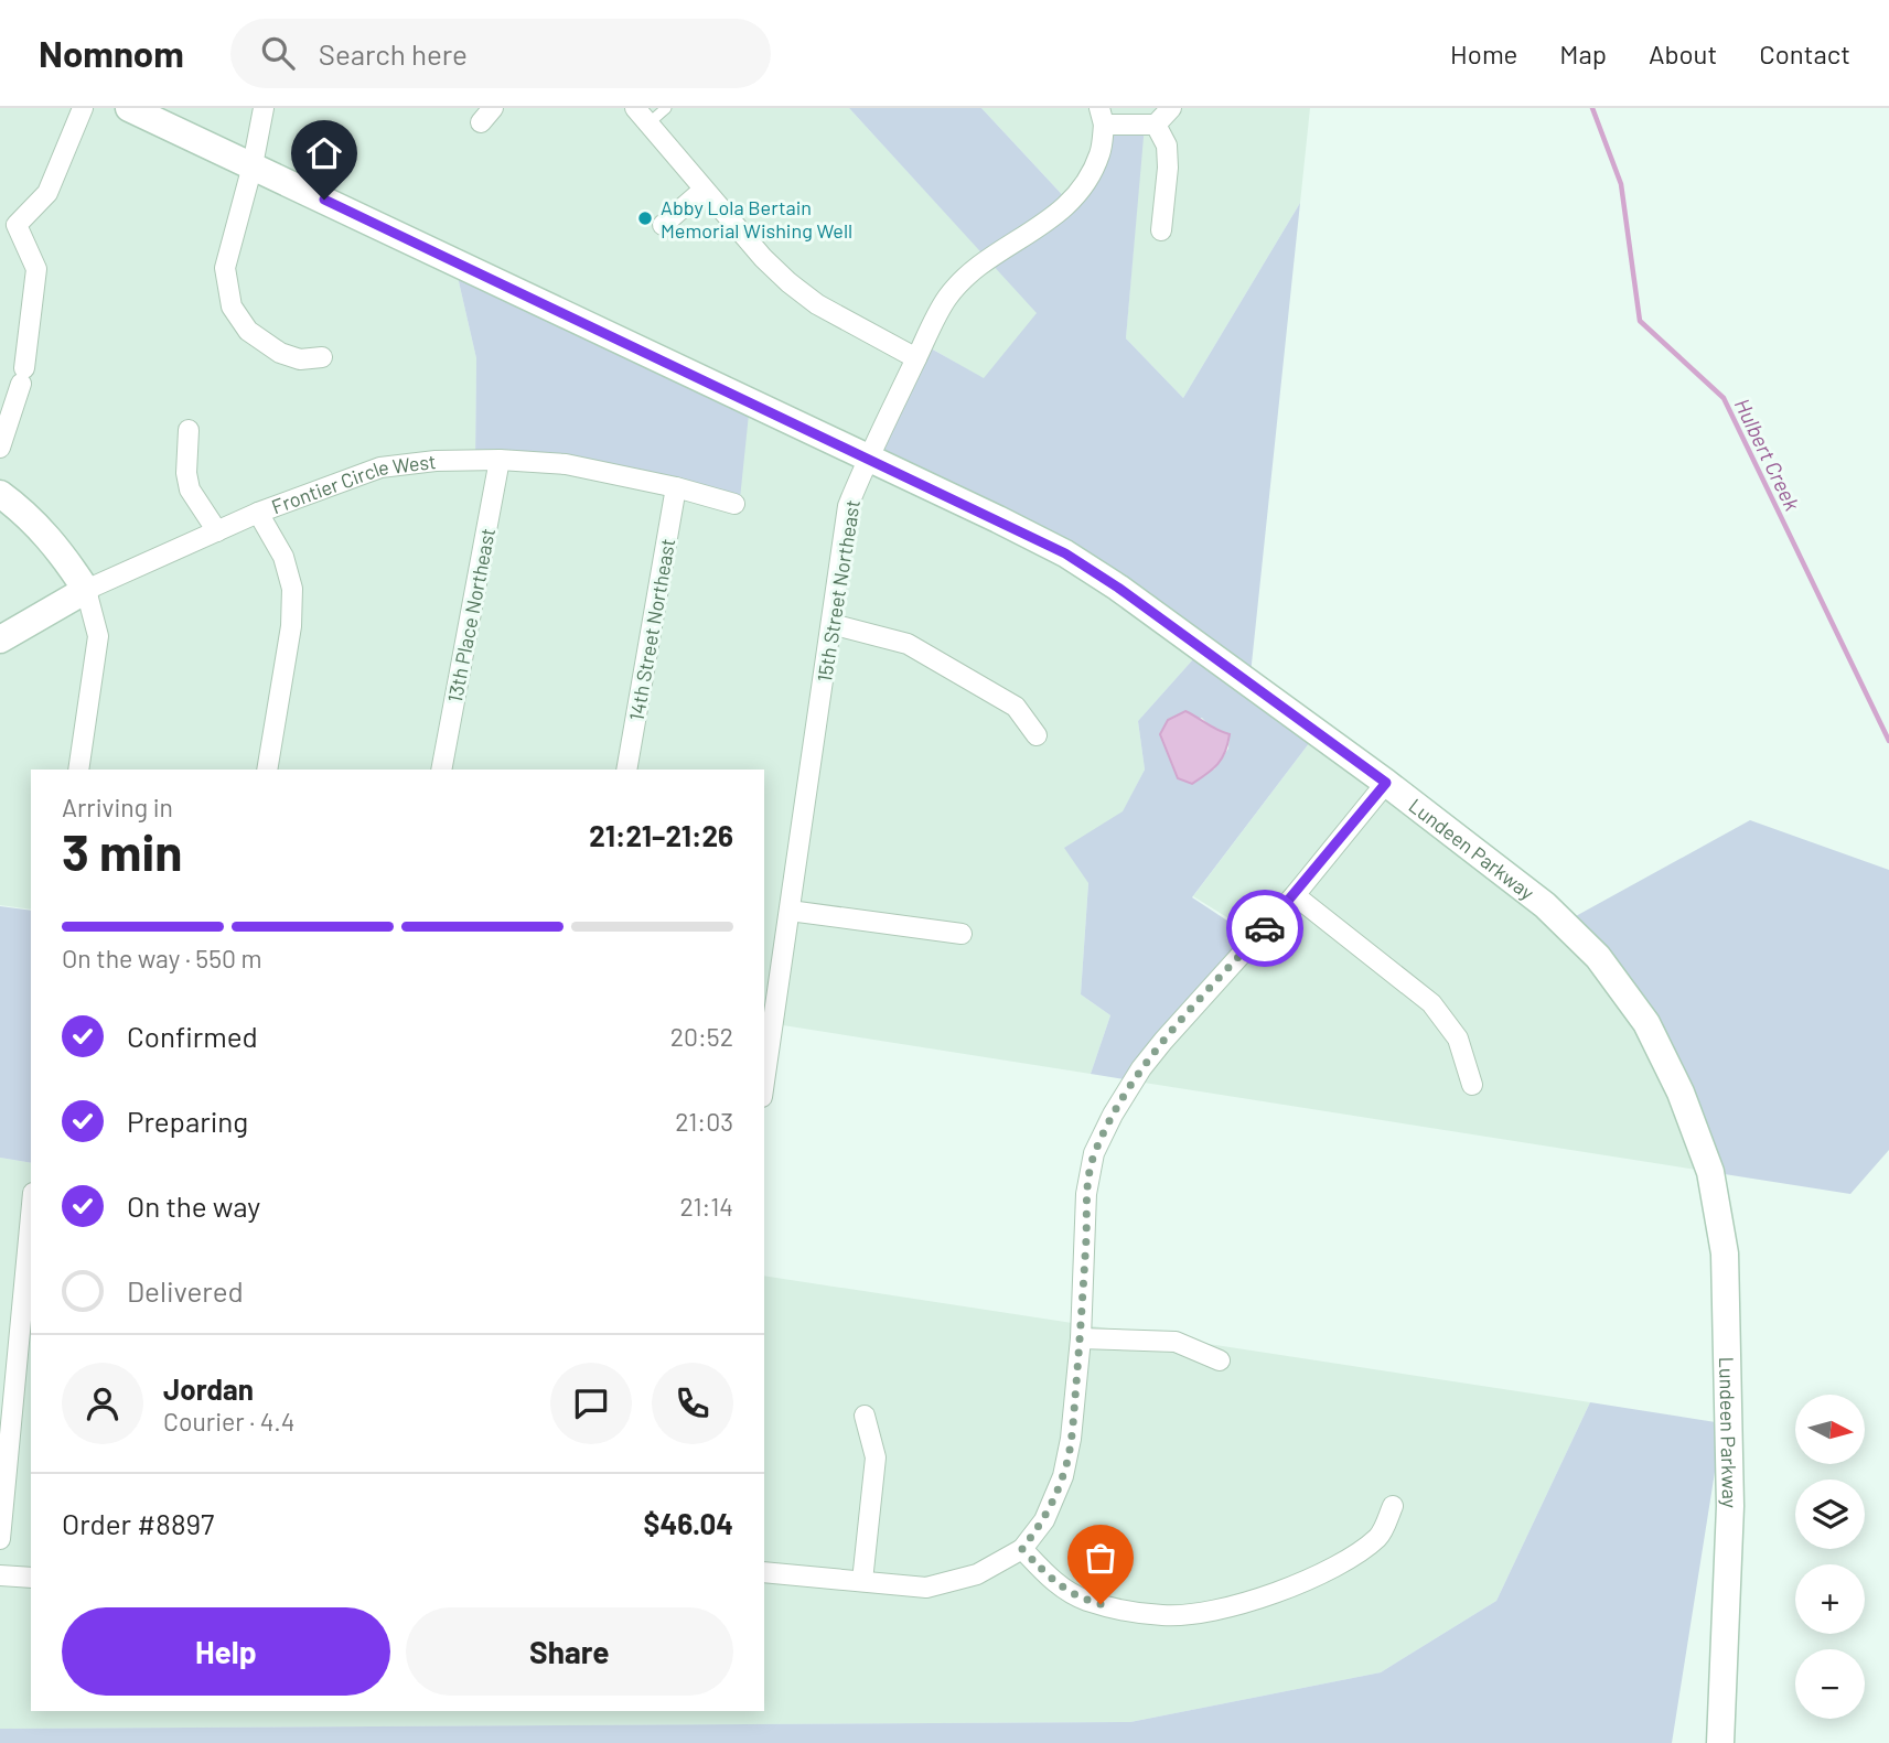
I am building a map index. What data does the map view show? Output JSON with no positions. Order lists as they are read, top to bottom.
{
  "streets": {
    "main road": ["Frontier Circle West", "Lundeen Parkway"],
    "street": ["15th Street Northeast", "13th Place Northeast", "14th Street Northeast"]
  },
  "crossings": [
    ["Frontier Circle West", "13th Place Northeast"],
    ["Frontier Circle West", "14th Street Northeast"],
    ["15th Street Northeast", "Lundeen Parkway"]
  ],
  "water": ["Hulbert Creek"],
  "places": ["Abby Lola Bertain Memorial Wishing Well"],
  "north": "right",
  "page": {
    "header": "Nomnom",
    "search": "Search here",
    "nav": [
      "Home",
      "Map",
      "About",
      "Contact"
    ],
    "heading": ["3 min", "Arriving in", "21:21–21:26"],
    "panel": [
      "Jordan",
      "Courier · 4.4",
      "Order #8897",
      "$46.04"
    ],
    "bar": "On the way · 550 m",
    "list": [
      ["Confirmed", "20:52"],
      ["Preparing", "21:03"],
      ["On the way", "21:14"],
      "Delivered"
    ],
    "map_buttons": ["+", "−"],
    "buttons": ["Help", "Share"]
  }
}
